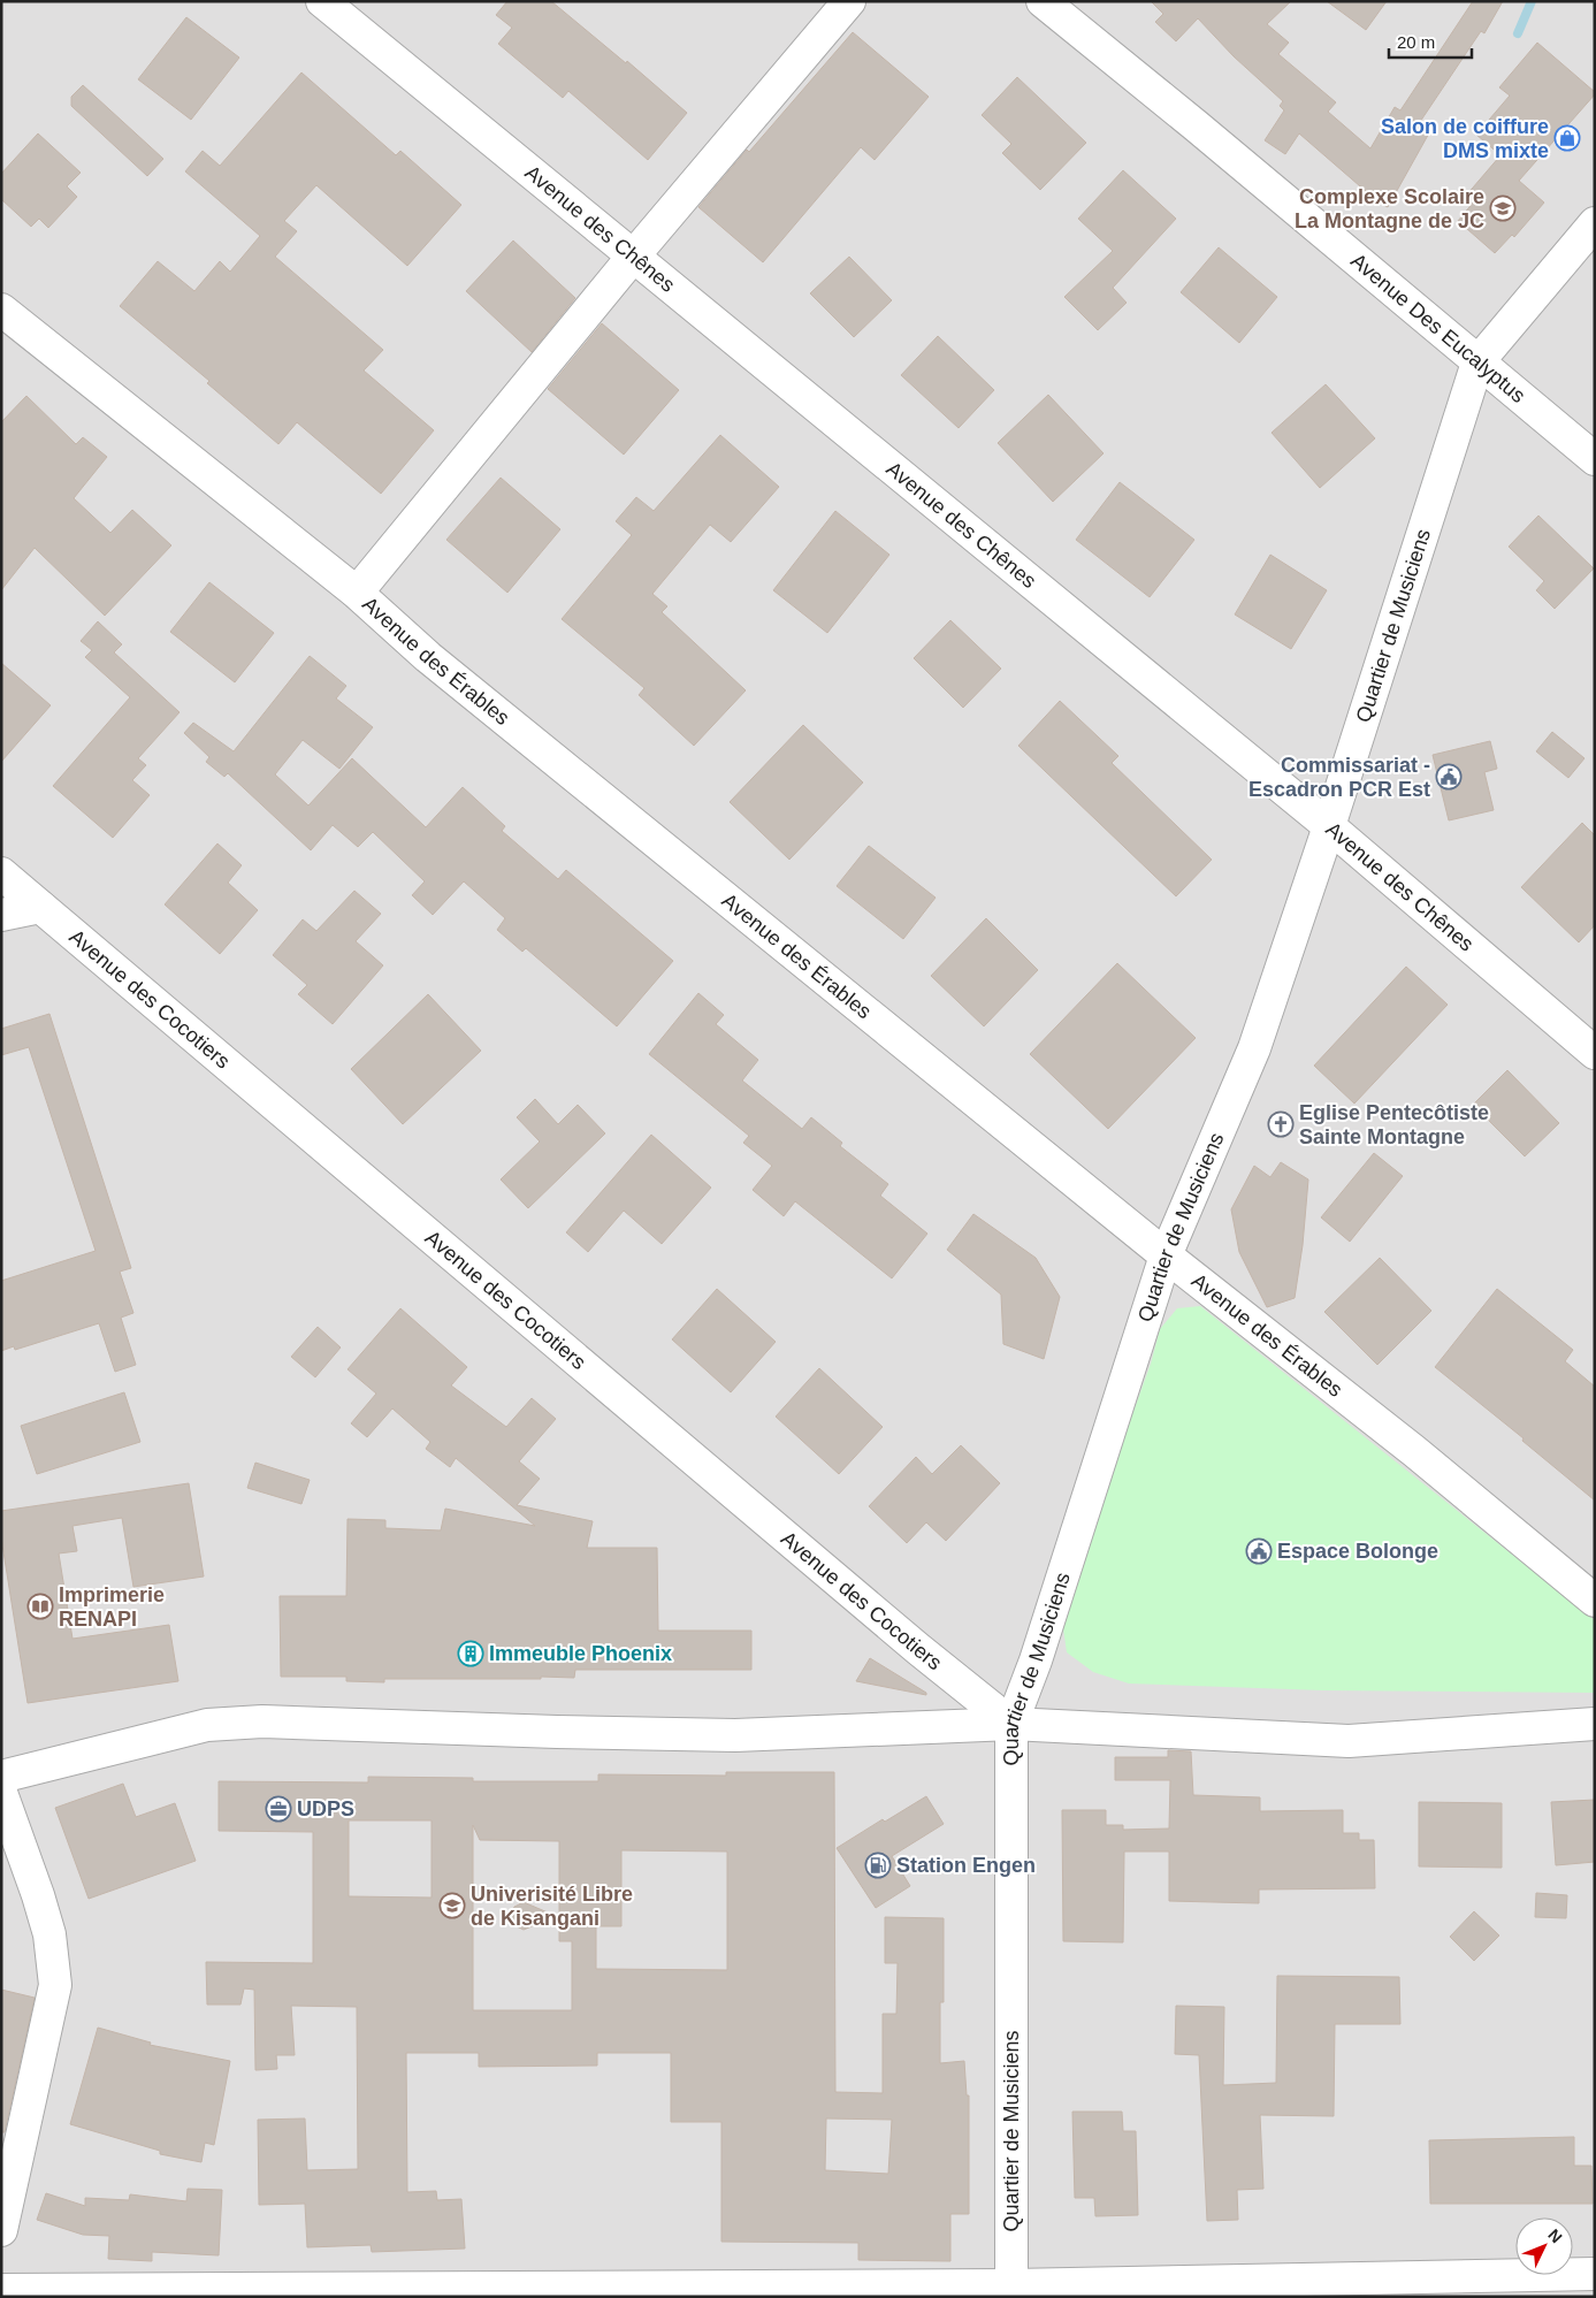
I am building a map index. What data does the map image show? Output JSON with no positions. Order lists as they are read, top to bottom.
{
  "streets": {
    "street": [
      "Avenue des Chênes",
      "Avenue Des Eucalyptus",
      "Quartier de Musiciens",
      "Avenue des Érables",
      "Avenue des Cocotiers"
    ]
  },
  "crossings": [
    ["Avenue des Chênes", "Quartier de Musiciens"],
    ["Avenue Des Eucalyptus", "Quartier de Musiciens"],
    ["Quartier de Musiciens", "Avenue des Érables"],
    ["Quartier de Musiciens", "Avenue des Cocotiers"]
  ],
  "places": {
    "shop": ["Salon de coiffure DMS mixte"],
    "school or university": ["Complexe Scolaire La Montagne de JC", "Univerisité Libre de Kisangani"],
    "public building": ["Commissariat - Escadron PCR Est", "Espace Bolonge"],
    "church": ["Eglise Pentecôtiste Sainte Montagne"],
    "library": ["Imprimerie RENAPI"],
    "building": ["Immeuble Phoenix"],
    "office": ["UDPS"],
    "fuel station": ["Station Engen"]
  },
  "scale_bar": "20 m",
  "north": "top right"
}
